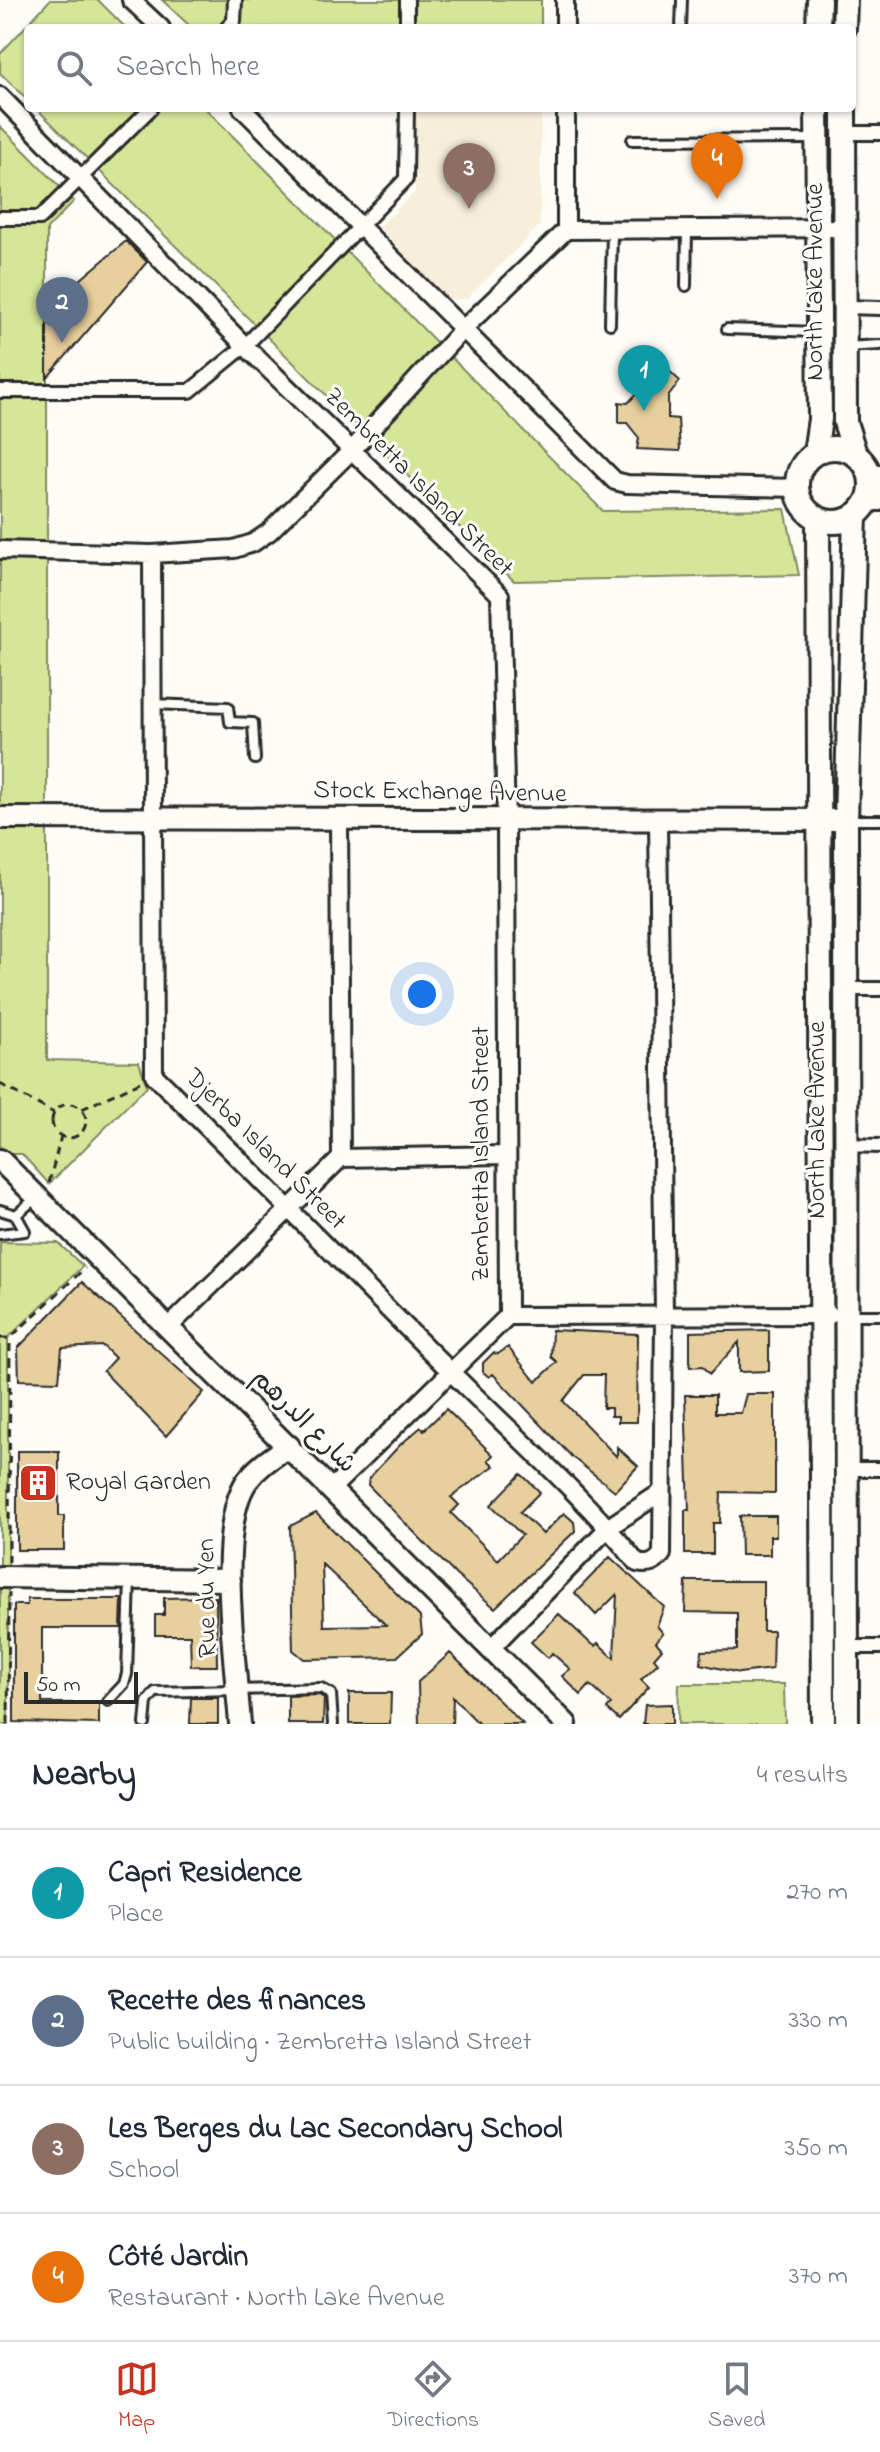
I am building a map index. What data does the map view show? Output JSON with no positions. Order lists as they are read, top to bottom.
{
  "streets": {
    "main road": ["North Lake Avenue"],
    "street": [
      "Zembretta Island Street",
      "Stock Exchange Avenue",
      "Djerba Island Street",
      "شارع الدرهم",
      "Rue du Yen"
    ]
  },
  "crossings": [
    ["North Lake Avenue", "Stock Exchange Avenue"],
    ["Zembretta Island Street", "Stock Exchange Avenue"],
    ["Stock Exchange Avenue", "Djerba Island Street"],
    ["شارع الدرهم", "Rue du Yen"]
  ],
  "places": {
    "building": ["Royal Garden"]
  },
  "scale_bar": "50 m",
  "page": {
    "search": "Search here",
    "pins": [
      "4",
      "3",
      "2",
      "1"
    ],
    "scale": "50 m",
    "heading": ["Nearby", "4 results"],
    "list": [
      {
        "mark": "1",
        "name": "Capri Residence",
        "note": "Place",
        "value": "270 m"
      },
      {
        "mark": "2",
        "name": "Recette des finances",
        "note": "Public building · Zembretta Island Street",
        "value": "330 m"
      },
      {
        "mark": "3",
        "name": "Les Berges du Lac Secondary School",
        "note": "School",
        "value": "350 m"
      },
      {
        "mark": "4",
        "name": "Côté Jardin",
        "note": "Restaurant · North Lake Avenue",
        "value": "370 m"
      }
    ],
    "nav": ["Map", "Directions", "Saved"]
  }
}
